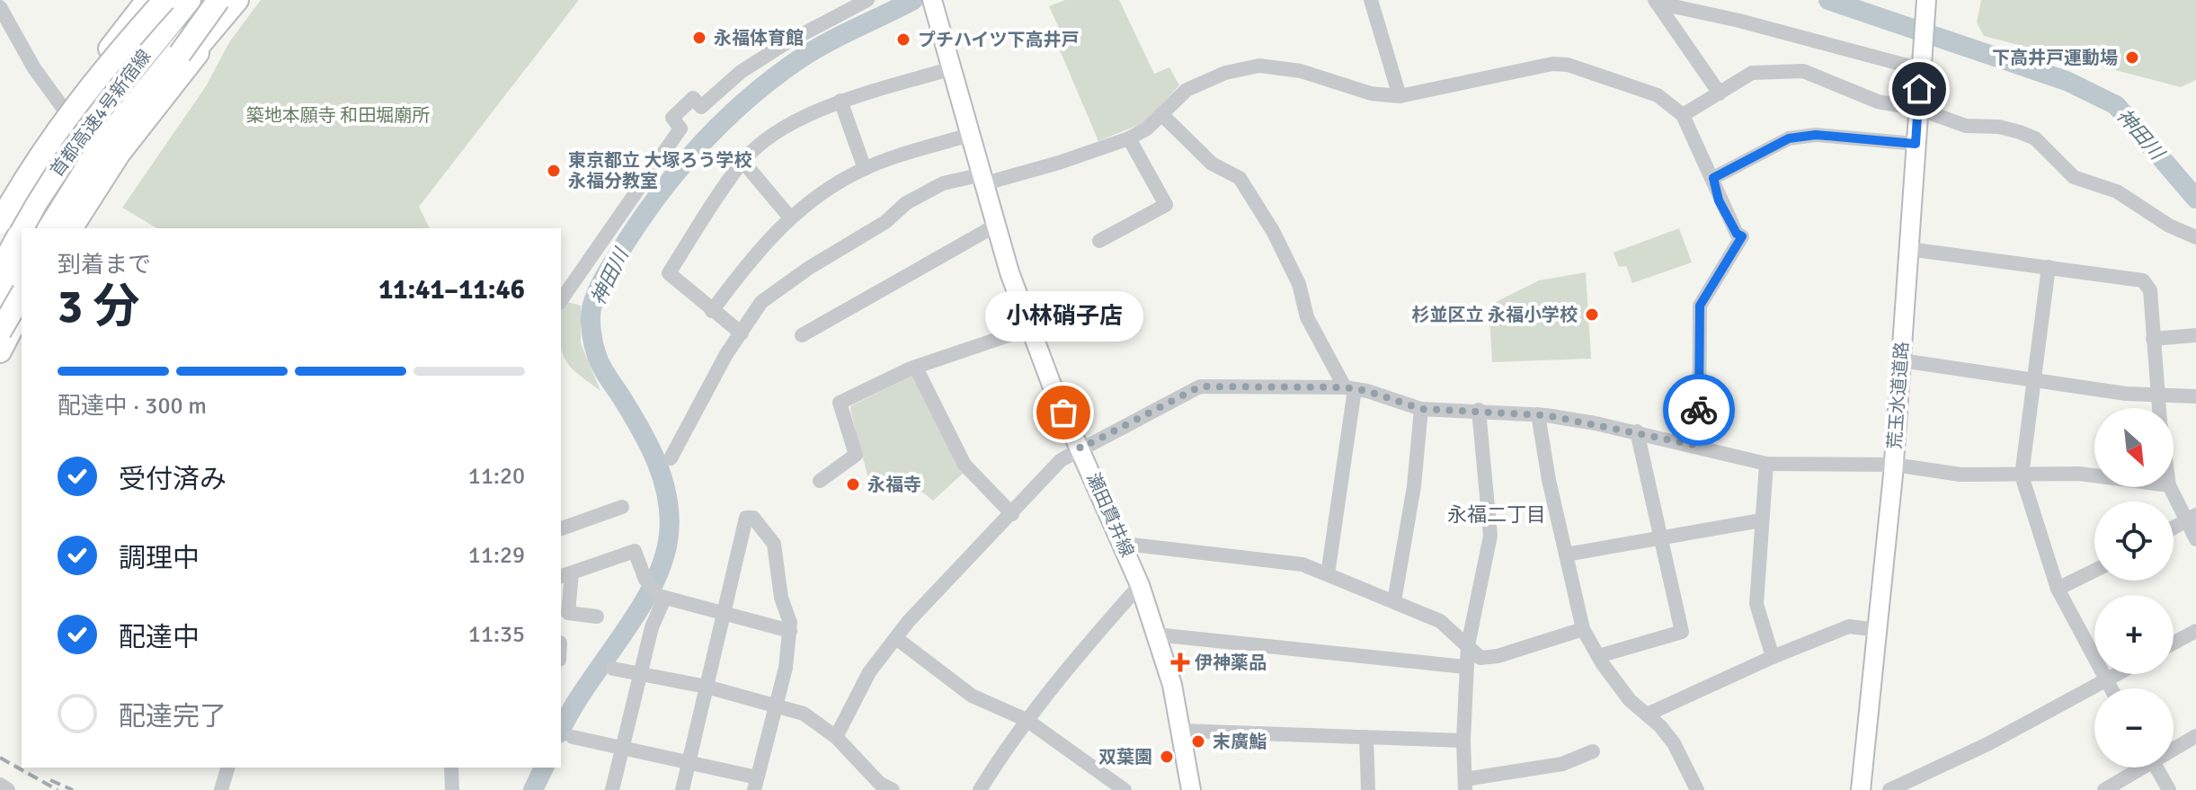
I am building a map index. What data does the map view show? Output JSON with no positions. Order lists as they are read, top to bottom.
{
  "streets": {
    "highway": ["首都高速4号新宿線"],
    "main road": ["荒玉水道道路", "瀬田貫井線"]
  },
  "districts": ["永福二丁目"],
  "water": ["神田川"],
  "parks": ["築地本願寺 和田堀廟所"],
  "places": {
    "other": [
      "永福体育館",
      "プチハイツ下高井戸",
      "下高井戸運動場",
      "東京都立 大塚ろう学校 永福分教室",
      "杉並区立 永福小学校",
      "小林硝子店",
      "永福寺",
      "末廣鮨",
      "双葉園"
    ],
    "health": ["伊神薬品"]
  },
  "north": "bottom right",
  "page": {
    "heading": ["3 分", "到着まで", "11:41–11:46"],
    "bubble": "小林硝子店",
    "bar": "配達中 · 300 m",
    "map_buttons": ["+", "−"],
    "list": [
      ["受付済み", "11:20"],
      ["調理中", "11:29"],
      ["配達中", "11:35"],
      "配達完了"
    ]
  }
}
